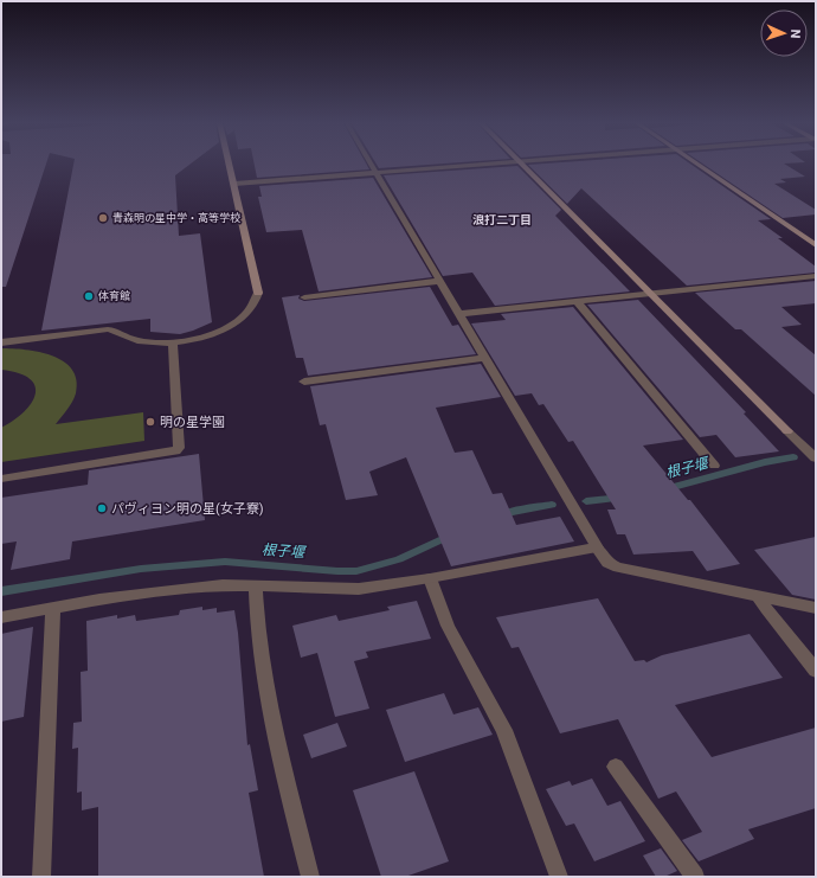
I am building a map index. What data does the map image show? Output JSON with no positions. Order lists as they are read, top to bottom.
{
  "districts": ["浪打二丁目"],
  "water": ["根子堰"],
  "places": [
    "青森明の星中学・高等学校",
    "体育館",
    "明の星学園",
    "パヴィヨン明の星(女子寮)"
  ],
  "north": "right"
}
